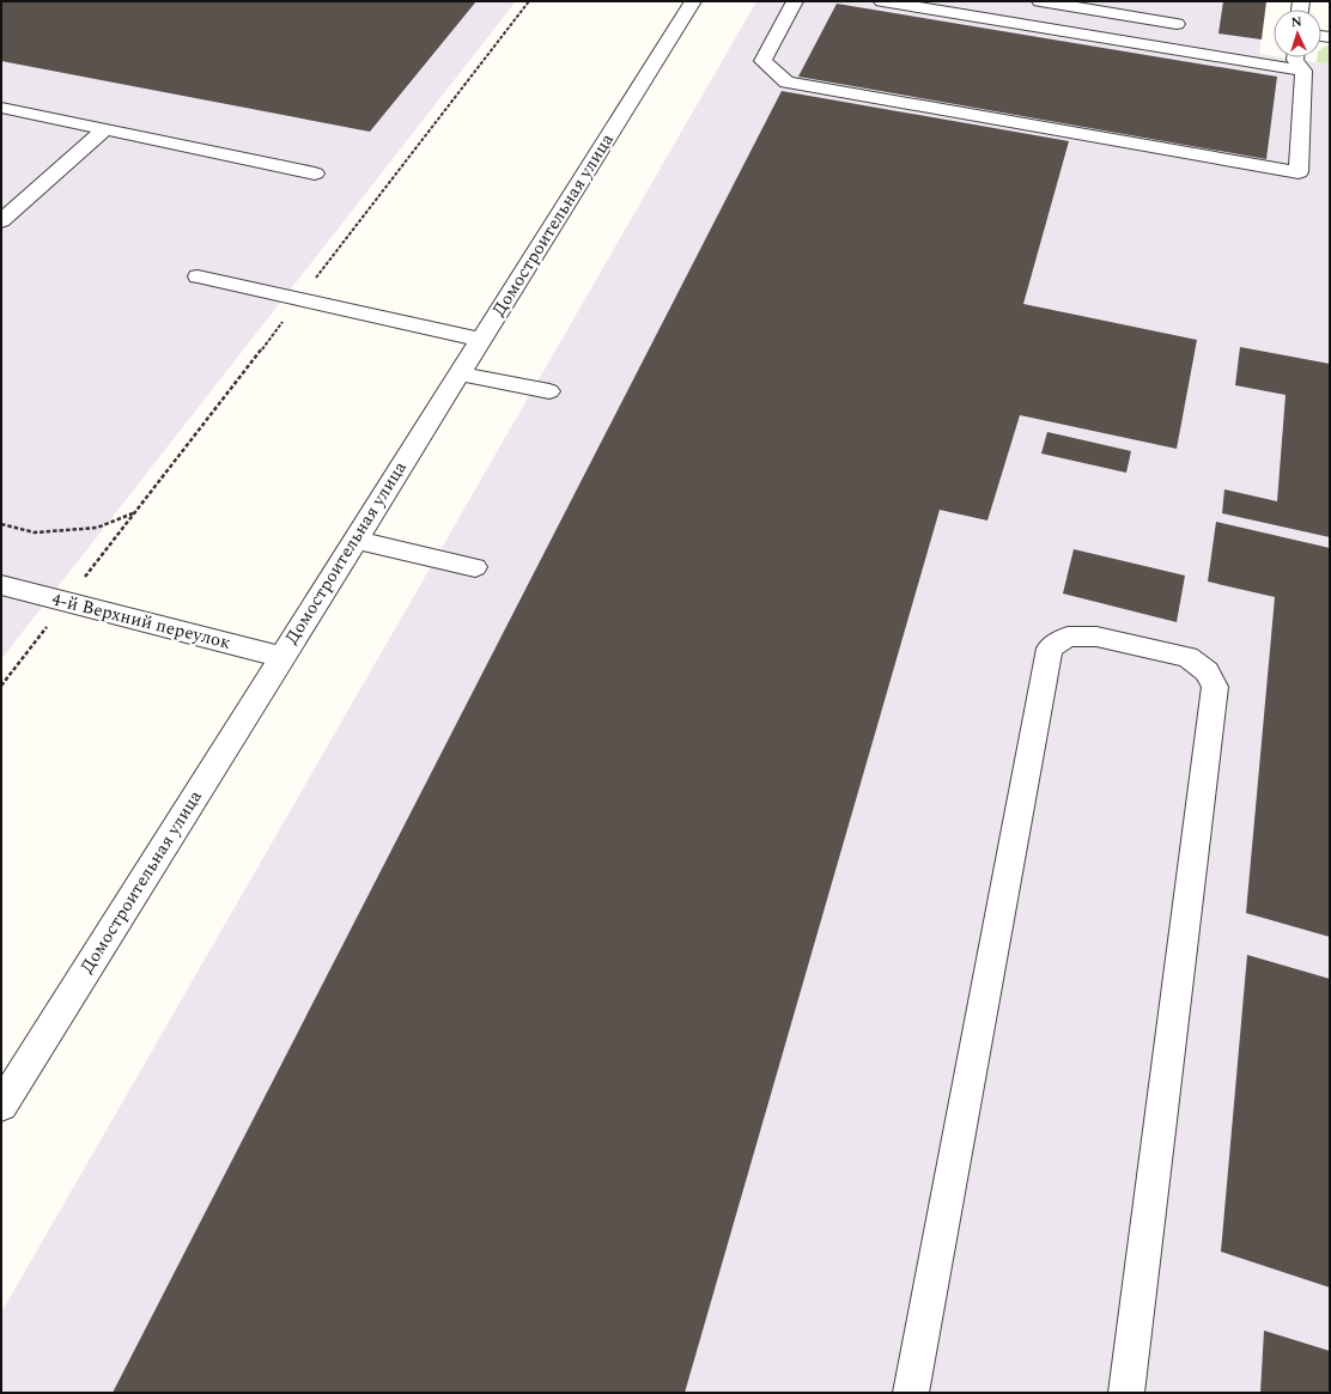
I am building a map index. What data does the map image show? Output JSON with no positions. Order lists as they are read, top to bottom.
{
  "streets": {
    "street": ["Домостроительная улица", "4-й Верхний переулок"]
  },
  "crossings": [
    ["Домостроительная улица", "4-й Верхний переулок"]
  ],
  "north": "top"
}
